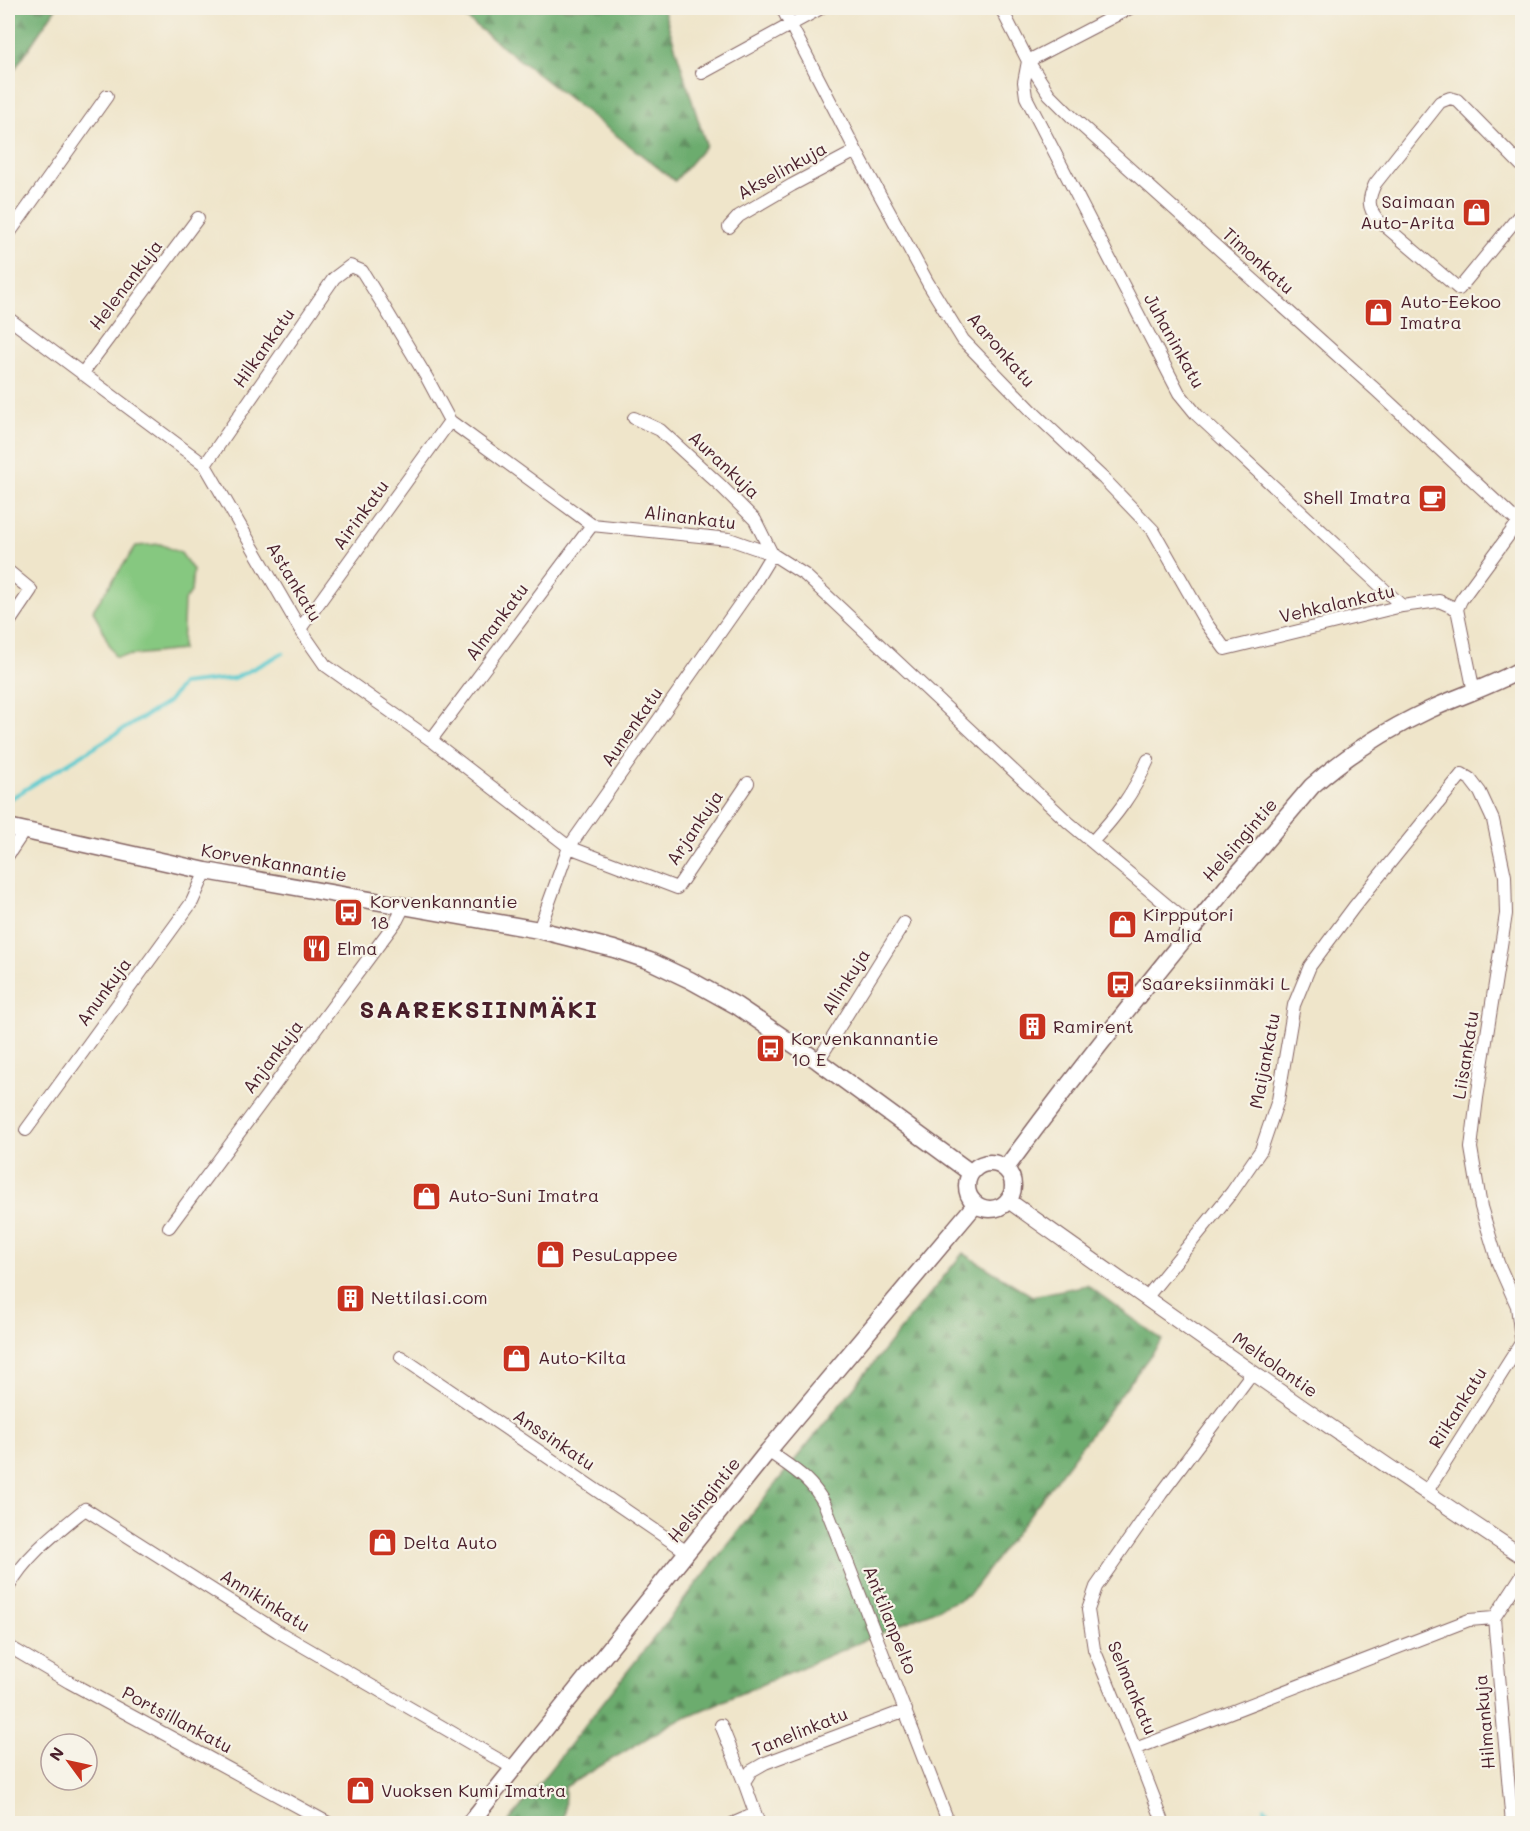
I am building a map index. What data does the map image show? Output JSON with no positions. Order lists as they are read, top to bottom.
{
  "streets": {
    "main road": ["Helsingintie", "Korvenkannantie"],
    "street": [
      "Akselinkuja",
      "Timonkatu",
      "Helenankuja",
      "Juhaninkatu",
      "Hilkankatu",
      "Aaronkatu",
      "Aurankuja",
      "Airinkatu",
      "Alinankatu",
      "Astankatu",
      "Vehkalankatu",
      "Almankatu",
      "Aunenkatu",
      "Arjankuja",
      "Allinkuja",
      "Anunkuja",
      "Liisankatu",
      "Anjankuja",
      "Maijankatu",
      "Meltolantie",
      "Riikankatu",
      "Anssinkatu",
      "Annikinkatu",
      "Anttilanpelto",
      "Selmankatu",
      "Portsillankatu",
      "Hilmankuja",
      "Tanelinkatu"
    ]
  },
  "crossings": [
    ["Akselinkuja", "Aaronkatu"],
    ["Timonkatu", "Juhaninkatu"],
    ["Helenankuja", "Astankatu"],
    ["Juhaninkatu", "Vehkalankatu"],
    ["Hilkankatu", "Airinkatu"],
    ["Hilkankatu", "Astankatu"],
    ["Aaronkatu", "Vehkalankatu"],
    ["Aurankuja", "Alinankatu"],
    ["Aurankuja", "Aunenkatu"],
    ["Airinkatu", "Astankatu"],
    ["Alinankatu", "Almankatu"],
    ["Alinankatu", "Aunenkatu"],
    ["Alinankatu", "Helsingintie"],
    ["Astankatu", "Almankatu"],
    ["Astankatu", "Aunenkatu"],
    ["Astankatu", "Arjankuja"],
    ["Aunenkatu", "Arjankuja"],
    ["Aunenkatu", "Korvenkannantie"],
    ["Helsingintie", "Korvenkannantie"],
    ["Helsingintie", "Meltolantie"],
    ["Helsingintie", "Anssinkatu"],
    ["Helsingintie", "Annikinkatu"],
    ["Helsingintie", "Anttilanpelto"],
    ["Korvenkannantie", "Allinkuja"],
    ["Korvenkannantie", "Anunkuja"],
    ["Korvenkannantie", "Anjankuja"],
    ["Korvenkannantie", "Meltolantie"],
    ["Liisankatu", "Maijankatu"],
    ["Liisankatu", "Riikankatu"],
    ["Maijankatu", "Meltolantie"],
    ["Meltolantie", "Riikankatu"],
    ["Meltolantie", "Selmankatu"],
    ["Anttilanpelto", "Tanelinkatu"],
    ["Selmankatu", "Hilmankuja"]
  ],
  "districts": ["SAAREKSIINMÄKI"],
  "places": {
    "shop": [
      "Saimaan Auto-Arita",
      "Auto-Eekoo Imatra",
      "Kirpputori Amalia",
      "Auto-Suni Imatra",
      "PesuLappee",
      "Auto-Kilta",
      "Delta Auto",
      "Vuoksen Kumi Imatra"
    ],
    "cafe": ["Shell Imatra"],
    "bus stop": ["Korvenkannantie 18", "Saareksiinmäki L", "Korvenkannantie 10 E"],
    "restaurant": ["Elma"],
    "building": ["Ramirent", "Nettilasi.com"]
  },
  "north": "top left"
}
